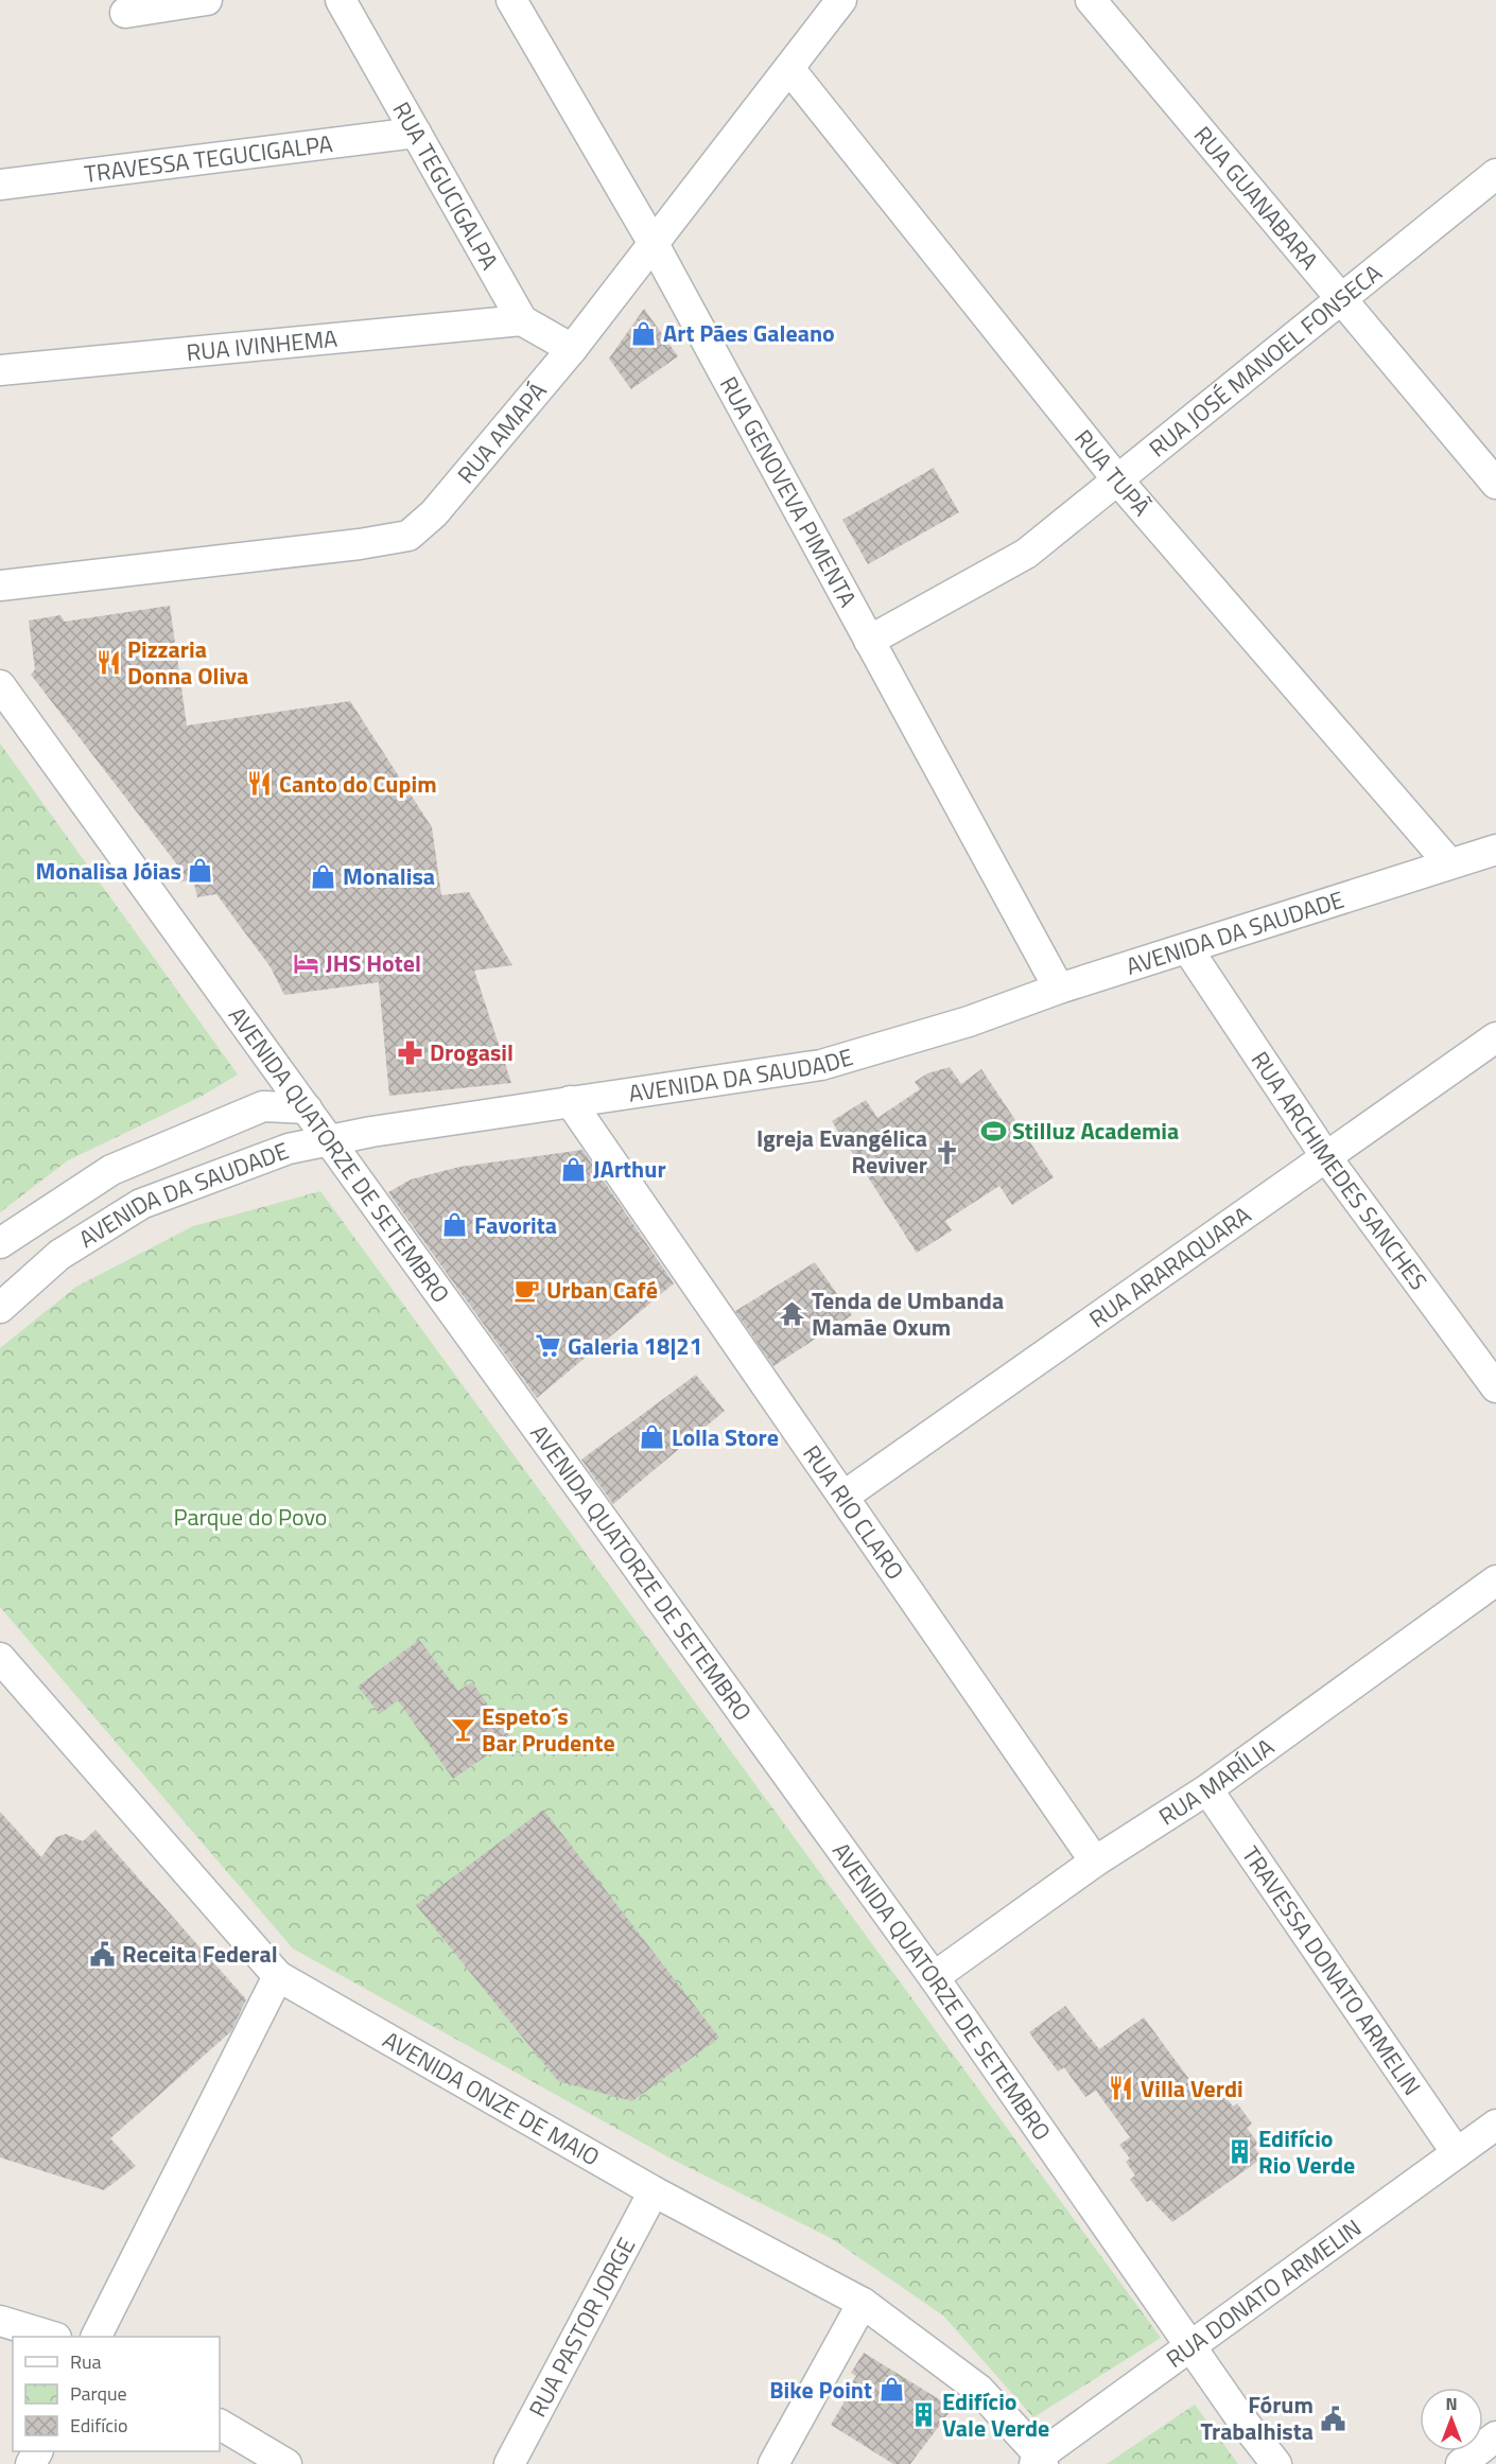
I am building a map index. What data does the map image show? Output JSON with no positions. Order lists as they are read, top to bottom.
{
  "streets": {
    "street": [
      "TRAVESSA TEGUCIGALPA",
      "RUA TEGUCIGALPA",
      "RUA GUANABARA",
      "RUA IVINHEMA",
      "RUA JOSÉ MANOEL FONSECA",
      "RUA AMAPÁ",
      "RUA TUPÃ",
      "RUA GENOVEVA PIMENTA",
      "AVENIDA DA SAUDADE",
      "AVENIDA QUATORZE DE SETEMBRO",
      "RUA ARCHIMEDES SANCHES",
      "RUA ARARAQUARA",
      "RUA RIO CLARO",
      "RUA MARÍLIA",
      "TRAVESSA DONATO ARMELIN",
      "AVENIDA ONZE DE MAIO",
      "RUA DONATO ARMELIN",
      "RUA PASTOR JORGE"
    ]
  },
  "crossings": [
    ["TRAVESSA TEGUCIGALPA", "RUA TEGUCIGALPA"],
    ["RUA TEGUCIGALPA", "RUA IVINHEMA"],
    ["RUA GUANABARA", "RUA JOSÉ MANOEL FONSECA"],
    ["RUA JOSÉ MANOEL FONSECA", "RUA TUPÃ"],
    ["RUA JOSÉ MANOEL FONSECA", "RUA GENOVEVA PIMENTA"],
    ["RUA AMAPÁ", "RUA TUPÃ"],
    ["RUA AMAPÁ", "RUA GENOVEVA PIMENTA"],
    ["RUA TUPÃ", "AVENIDA DA SAUDADE"],
    ["RUA GENOVEVA PIMENTA", "AVENIDA DA SAUDADE"],
    ["AVENIDA DA SAUDADE", "AVENIDA QUATORZE DE SETEMBRO"],
    ["AVENIDA DA SAUDADE", "RUA ARCHIMEDES SANCHES"],
    ["AVENIDA DA SAUDADE", "RUA RIO CLARO"],
    ["AVENIDA QUATORZE DE SETEMBRO", "RUA MARÍLIA"],
    ["AVENIDA QUATORZE DE SETEMBRO", "RUA DONATO ARMELIN"],
    ["RUA ARCHIMEDES SANCHES", "RUA ARARAQUARA"],
    ["RUA ARARAQUARA", "RUA RIO CLARO"],
    ["RUA RIO CLARO", "RUA MARÍLIA"],
    ["RUA MARÍLIA", "TRAVESSA DONATO ARMELIN"],
    ["TRAVESSA DONATO ARMELIN", "RUA DONATO ARMELIN"],
    ["AVENIDA ONZE DE MAIO", "RUA DONATO ARMELIN"],
    ["AVENIDA ONZE DE MAIO", "RUA PASTOR JORGE"]
  ],
  "parks": ["Parque do Povo"],
  "places": {
    "shop": [
      "Art Pães Galeano",
      "Monalisa Jóias",
      "Monalisa",
      "JArthur",
      "Favorita",
      "Lolla Store",
      "Bike Point"
    ],
    "restaurant": ["Pizzaria Donna Oliva", "Canto do Cupim", "Villa Verdi"],
    "hotel": ["JHS Hotel"],
    "pharmacy": ["Drogasil"],
    "sports": ["Stilluz Academia"],
    "church": ["Igreja Evangélica Reviver"],
    "cafe": ["Urban Café"],
    "temple": ["Tenda de Umbanda Mamãe Oxum"],
    "supermarket": ["Galeria 18|21"],
    "bar": ["Espeto´s Bar Prudente"],
    "public building": ["Receita Federal", "Fórum Trabalhista"],
    "building": ["Edifício Rio Verde", "Edifício Vale Verde"]
  },
  "legend": ["Rua", "Parque", "Edifício"],
  "north": "top"
}
